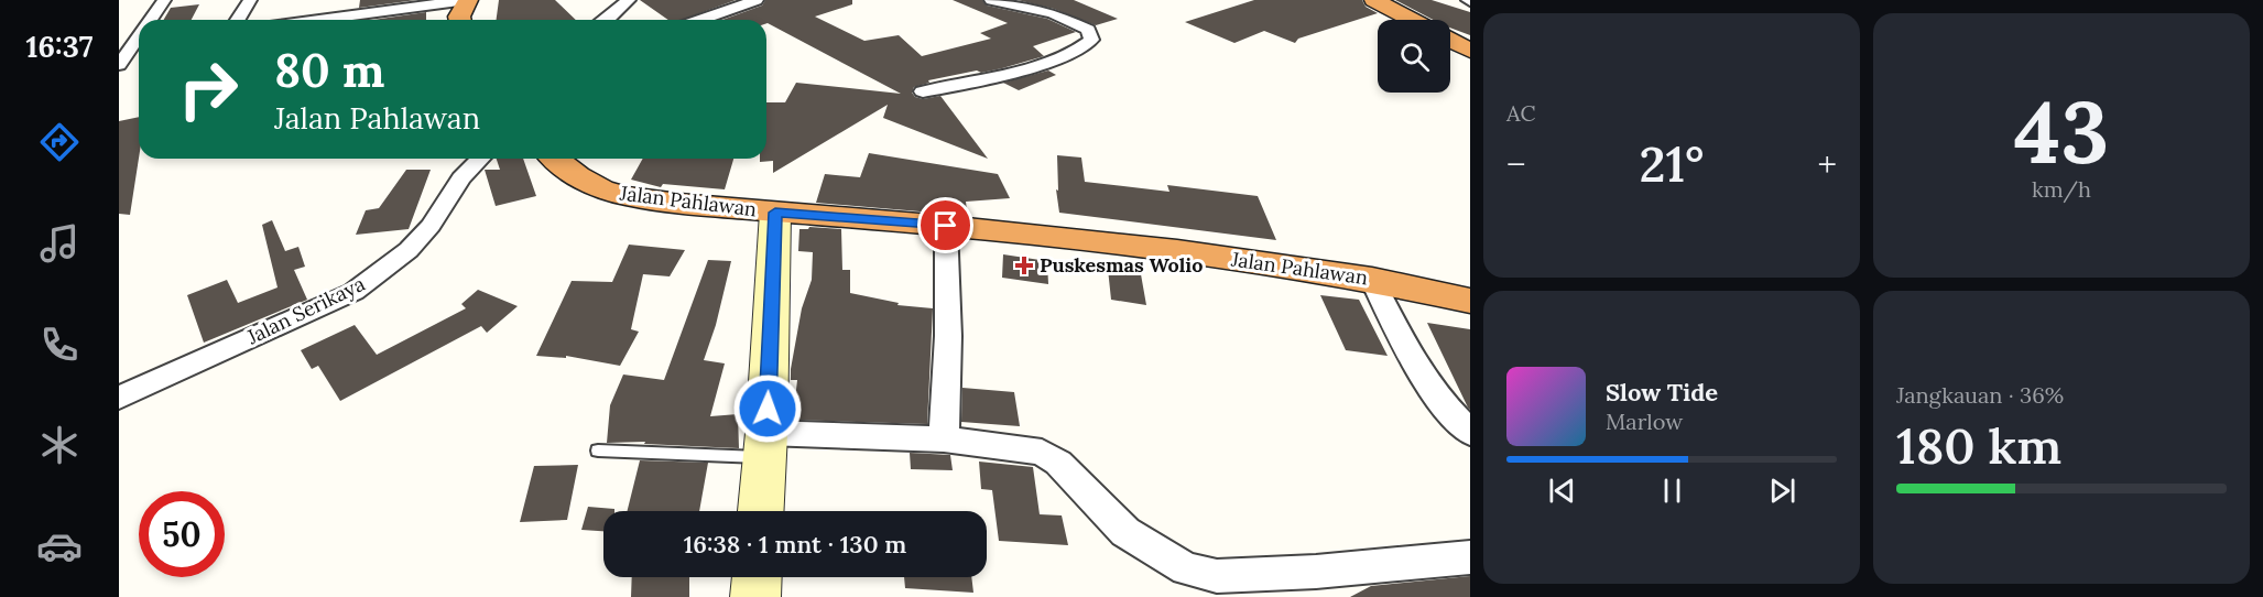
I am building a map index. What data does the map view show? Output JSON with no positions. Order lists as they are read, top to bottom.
{
  "streets": {
    "highway": ["Jalan Pahlawan"],
    "street": ["Jalan Serikaya"]
  },
  "places": {
    "health": ["Puskesmas Wolio"]
  },
  "page": {
    "tabs": "16:37",
    "tile": [
      "AC",
      ["43", "km/h"],
      ["Jangkauan · 36%", "180 km"]
    ],
    "turn": ["80 m", "Jalan Pahlawan"],
    "heat": ["−", "21°", "+"],
    "song": ["Slow Tide", "Marlow"],
    "limit": "50",
    "trip": "16:38 · 1 mnt · 130 m"
  }
}
